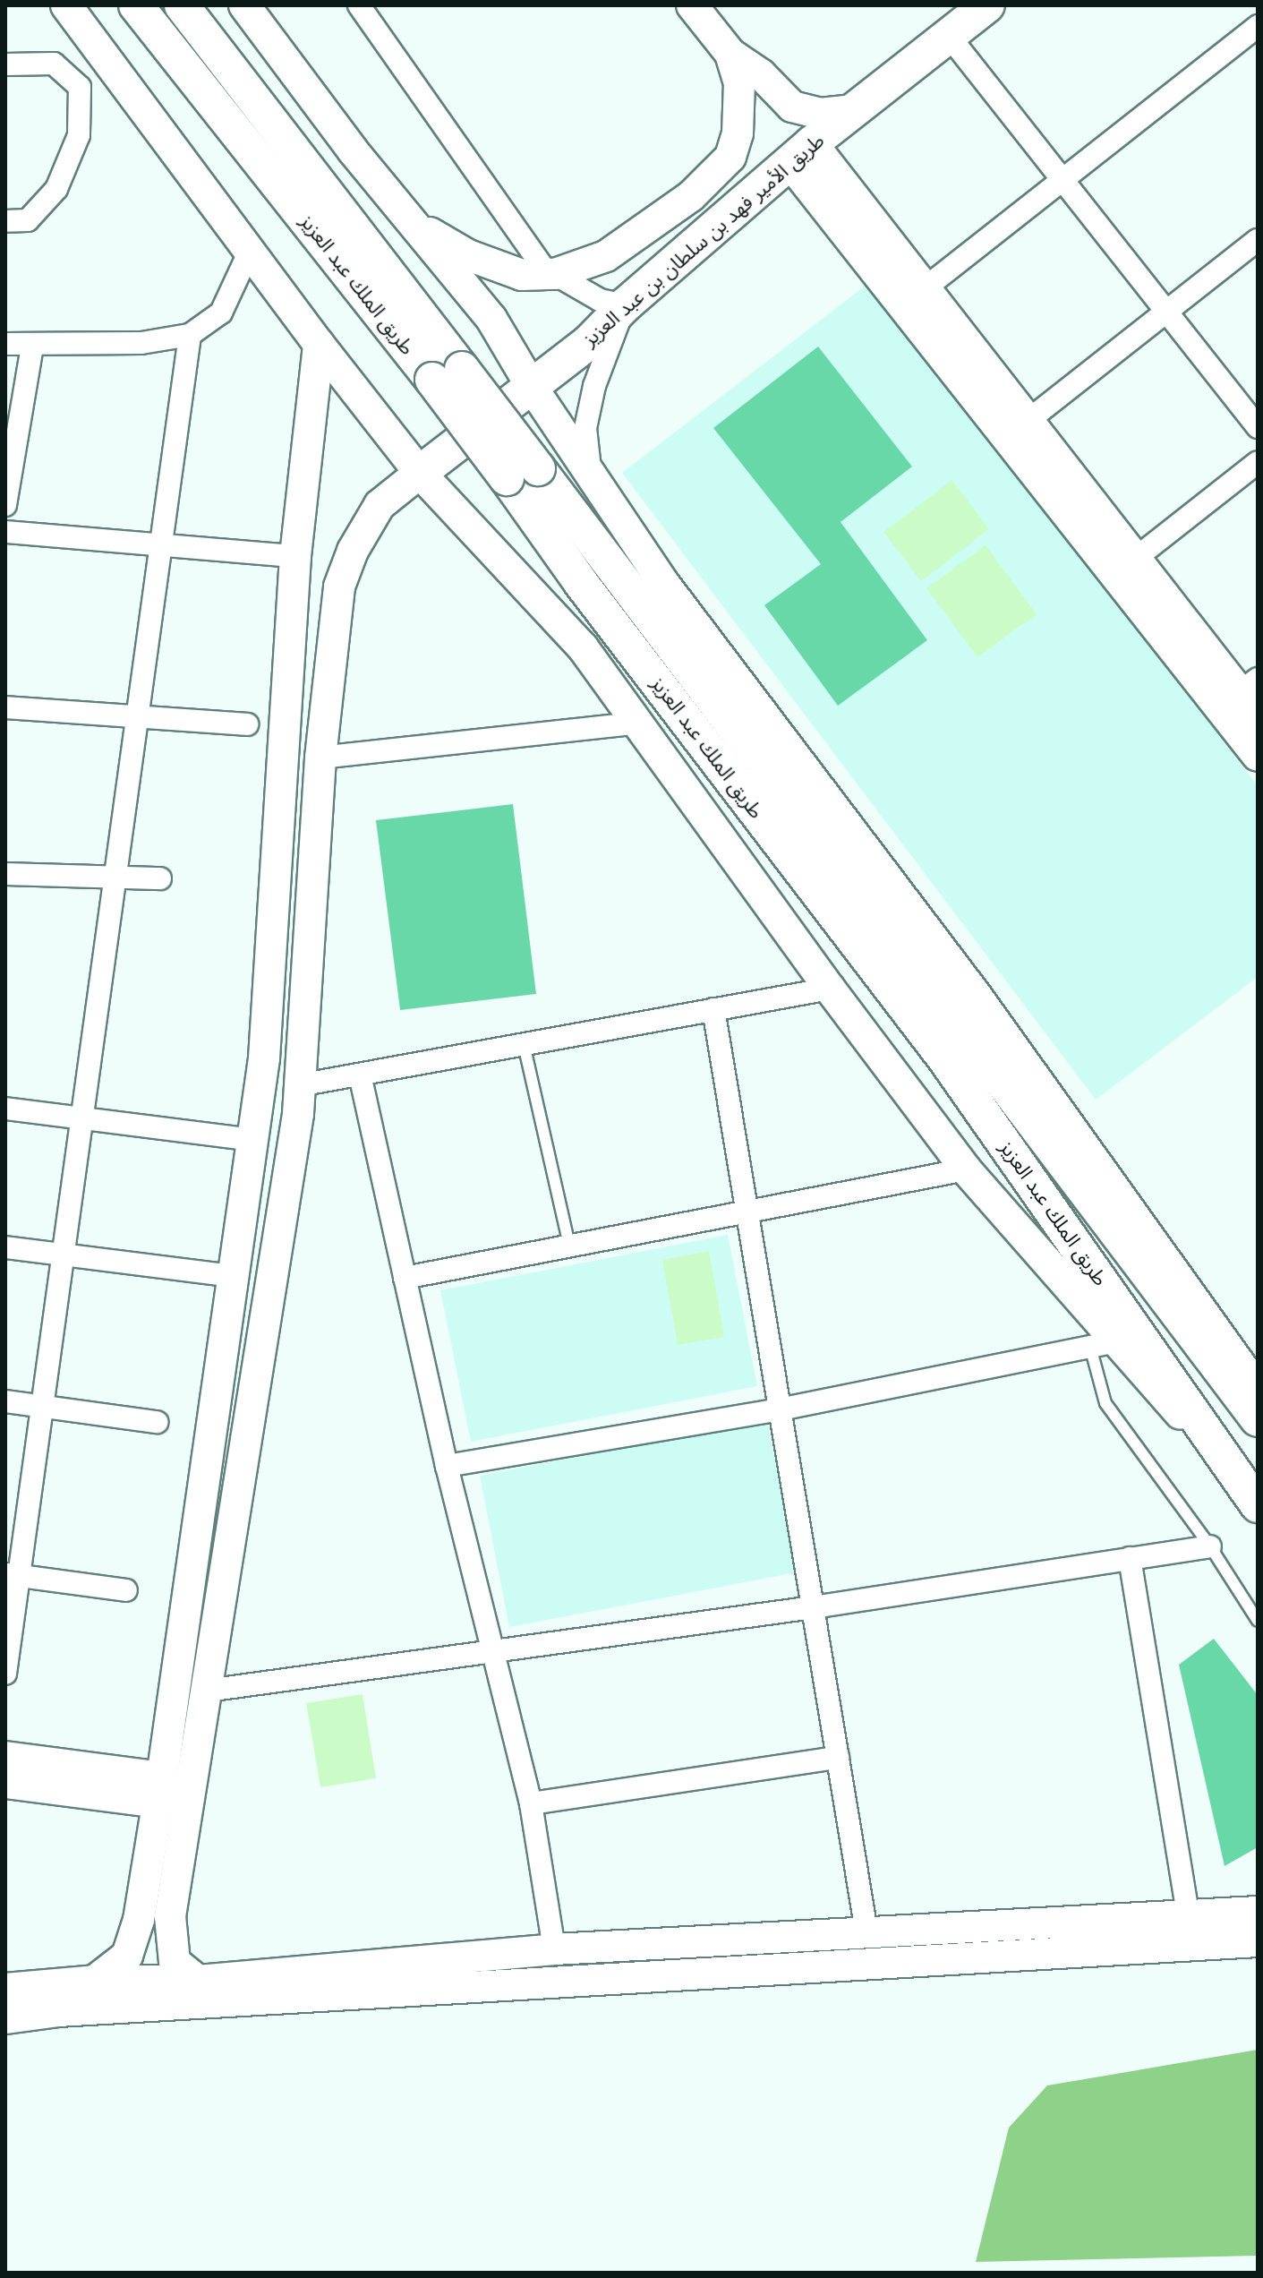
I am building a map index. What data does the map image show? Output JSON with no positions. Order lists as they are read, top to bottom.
{
  "streets": {
    "main road": ["طريق الأمير فهد بن سلطان بن عبد العزيز", "طريق الملك عبد العزيز"]
  }
}
